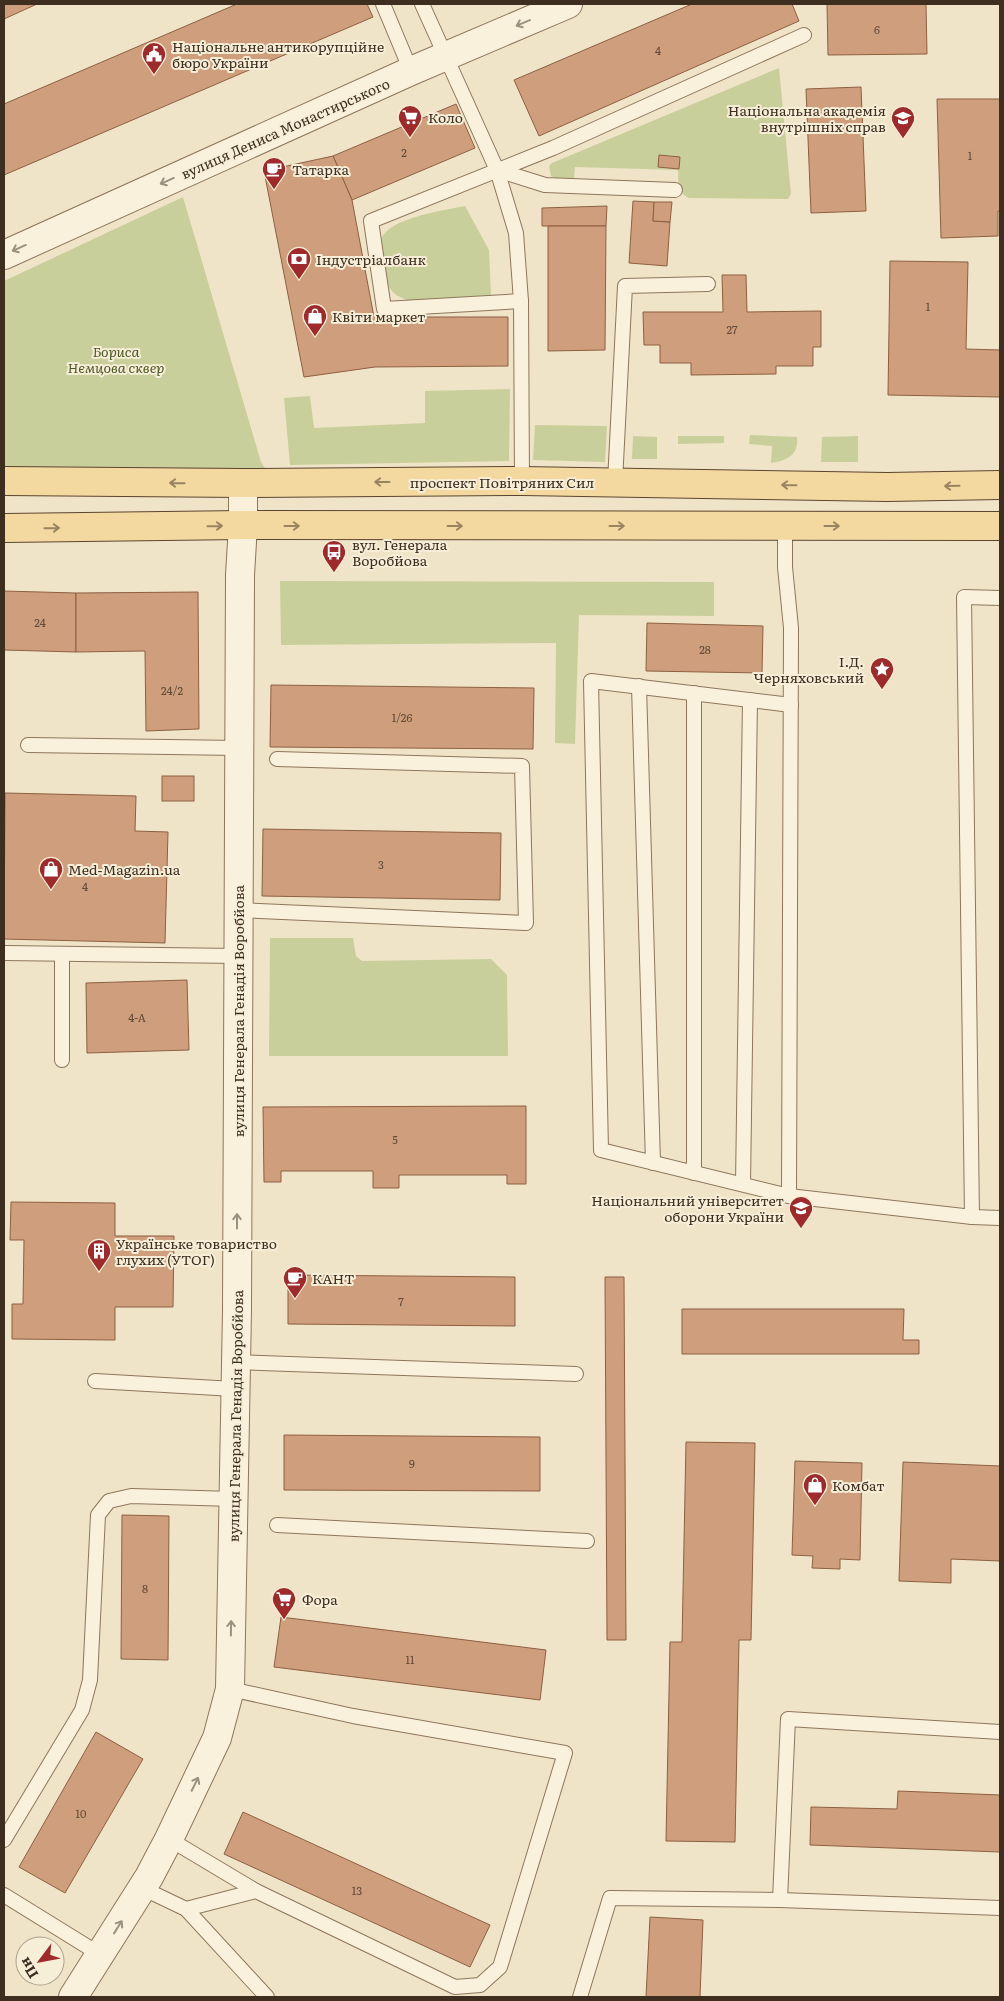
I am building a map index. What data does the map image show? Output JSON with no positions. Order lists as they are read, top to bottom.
{
  "streets": {
    "main road": ["проспект Повітряних Сил"],
    "street": ["вулиця Дениса Монастирського", "вулиця Генерала Генадія Воробйова"]
  },
  "crossings": [
    ["проспект Повітряних Сил", "вулиця Генерала Генадія Воробйова"]
  ],
  "one_way": ["вулиця Дениса Монастирського", "вулиця Генерала Генадія Воробйова"],
  "parks": ["Бориса Нємцова сквер"],
  "places": {
    "public building": ["Національне антикорупційне бюро України"],
    "supermarket": ["Коло", "Фора"],
    "school or university": ["Національна академія внутрішніх справ", "Національний університет оборони України"],
    "cafe": ["Татарка", "КАНТ"],
    "bank": ["Індустріалбанк"],
    "shop": ["Квіти маркет", "Med-Magazin.ua", "Комбат"],
    "bus stop": ["вул. Генерала Воробйова"],
    "place": ["І.Д. Черняховський"],
    "building": ["Українське товариство глухих (УТОГ)"]
  },
  "house_numbers": [
    "6",
    "4",
    "2",
    "1",
    "1",
    "27",
    "24",
    "28",
    "24/2",
    "1/26",
    "3",
    "4",
    "4-А",
    "5",
    "7",
    "9",
    "8",
    "11",
    "10",
    "13"
  ],
  "north": "bottom left"
}
